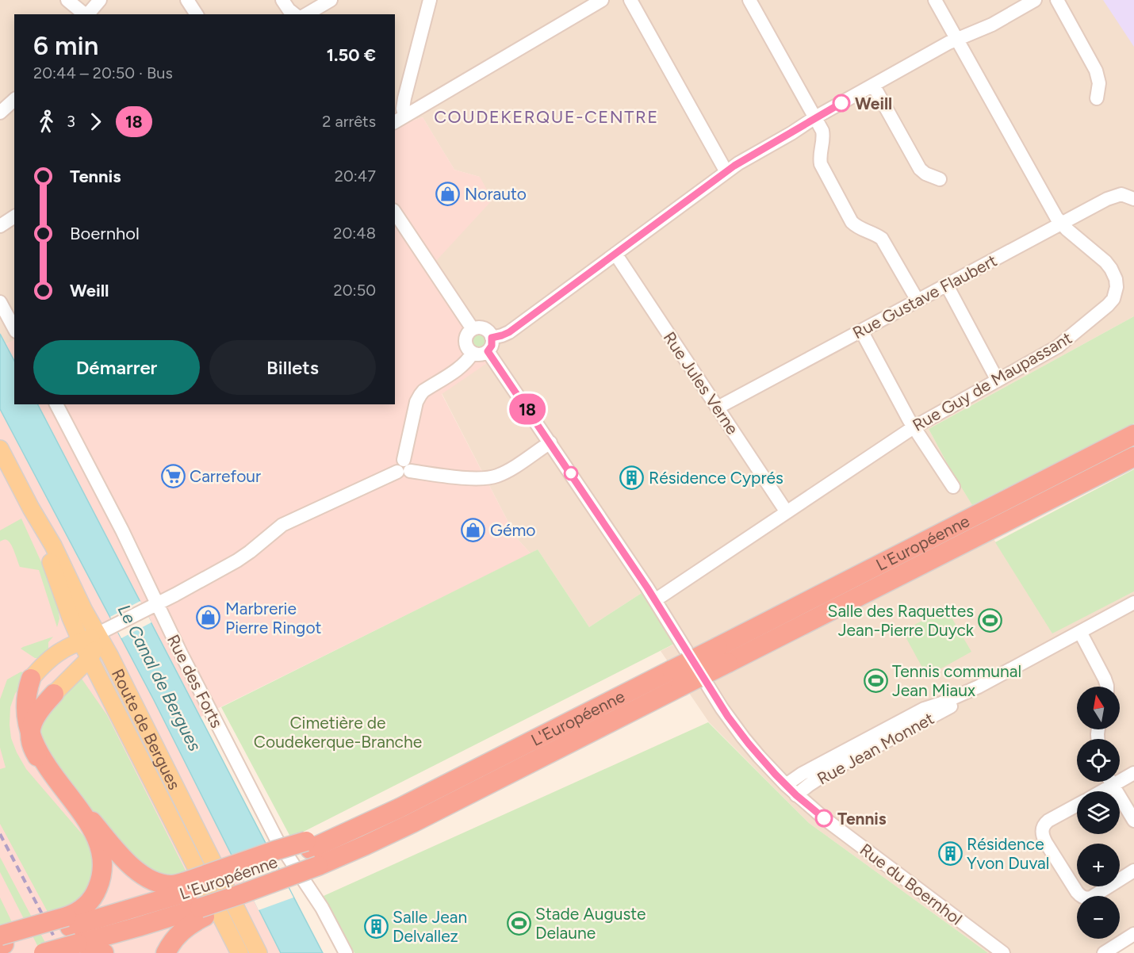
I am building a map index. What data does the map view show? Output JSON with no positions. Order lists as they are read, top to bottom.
{
  "streets": {
    "highway": ["L'Européenne"],
    "main road": ["Route de Bergues"],
    "street": [
      "Rue Gustave Flaubert",
      "Rue Guy de Maupassant",
      "Rue Jules Verne",
      "Rue des Forts",
      "Rue Jean Monnet",
      "Rue du Boernhol"
    ]
  },
  "crossings": [
    ["Rue Gustave Flaubert", "Rue Guy de Maupassant"],
    ["Rue Gustave Flaubert", "Rue Jules Verne"],
    ["Rue Guy de Maupassant", "Rue Jules Verne"],
    ["Rue Guy de Maupassant", "Rue du Boernhol"],
    ["Rue Jean Monnet", "Rue du Boernhol"]
  ],
  "districts": ["COUDEKERQUE-CENTRE"],
  "water": ["Le Canal de Bergues"],
  "parks": ["Cimetière de Coudekerque-Branche"],
  "places": {
    "other": ["Weill", "Tennis"],
    "shop": ["Norauto", "Gémo", "Marbrerie Pierre Ringot"],
    "supermarket": ["Carrefour"],
    "building": ["Résidence Cyprés", "Résidence Yvon Duval", "Salle Jean Delvallez"],
    "sports": ["Salle des Raquettes Jean-Pierre Duyck", "Tennis communal Jean Miaux", "Stade Auguste Delaune"]
  },
  "lines": ["bus line 18"],
  "north": "top",
  "page": {
    "on_map": "18",
    "heading": ["6 min", "20:44 – 20:50 · Bus", "1.50 €"],
    "legs": ["3", "18", "2 arrêts"],
    "list": [
      {
        "name": "Tennis",
        "value": "20:47"
      },
      {
        "name": "Boernhol",
        "value": "20:48"
      },
      {
        "name": "Weill",
        "value": "20:50"
      }
    ],
    "buttons": ["Démarrer", "Billets"],
    "map_buttons": ["+", "−"]
  }
}
